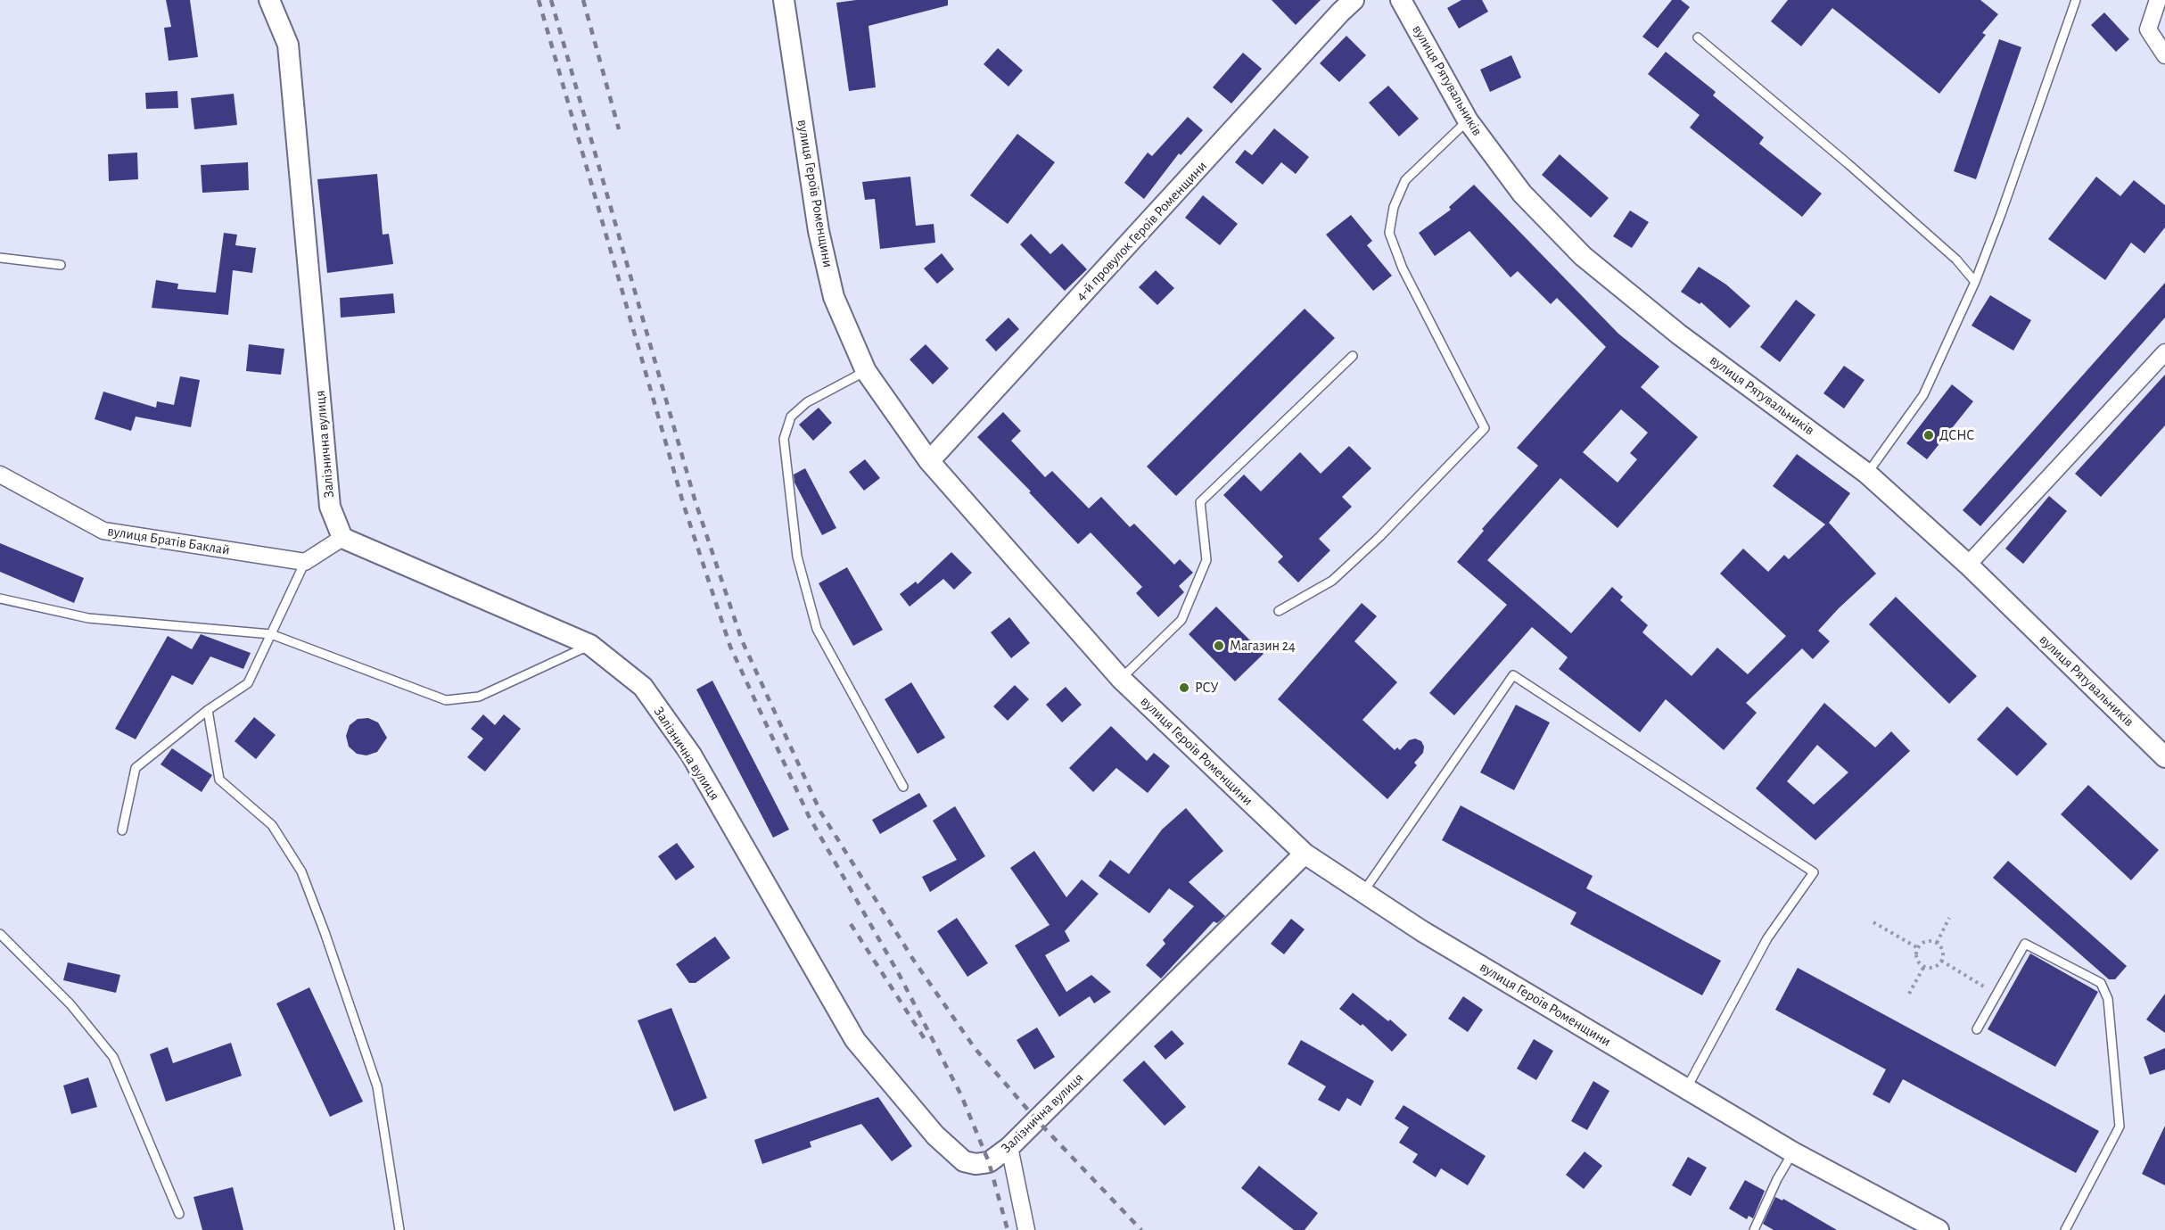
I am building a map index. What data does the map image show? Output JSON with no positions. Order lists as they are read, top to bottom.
{
  "streets": {
    "street": [
      "вулиця Рятувальників",
      "вулиця Героїв Роменщини",
      "4-й провулок Героїв Роменщини",
      "Залізнична вулиця",
      "вулиця Братів Баклай"
    ]
  },
  "crossings": [
    ["вулиця Героїв Роменщини", "4-й провулок Героїв Роменщини"],
    ["вулиця Героїв Роменщини", "Залізнична вулиця"]
  ],
  "places": ["ДСНС", "Магазин 24", "РСУ"]
}
